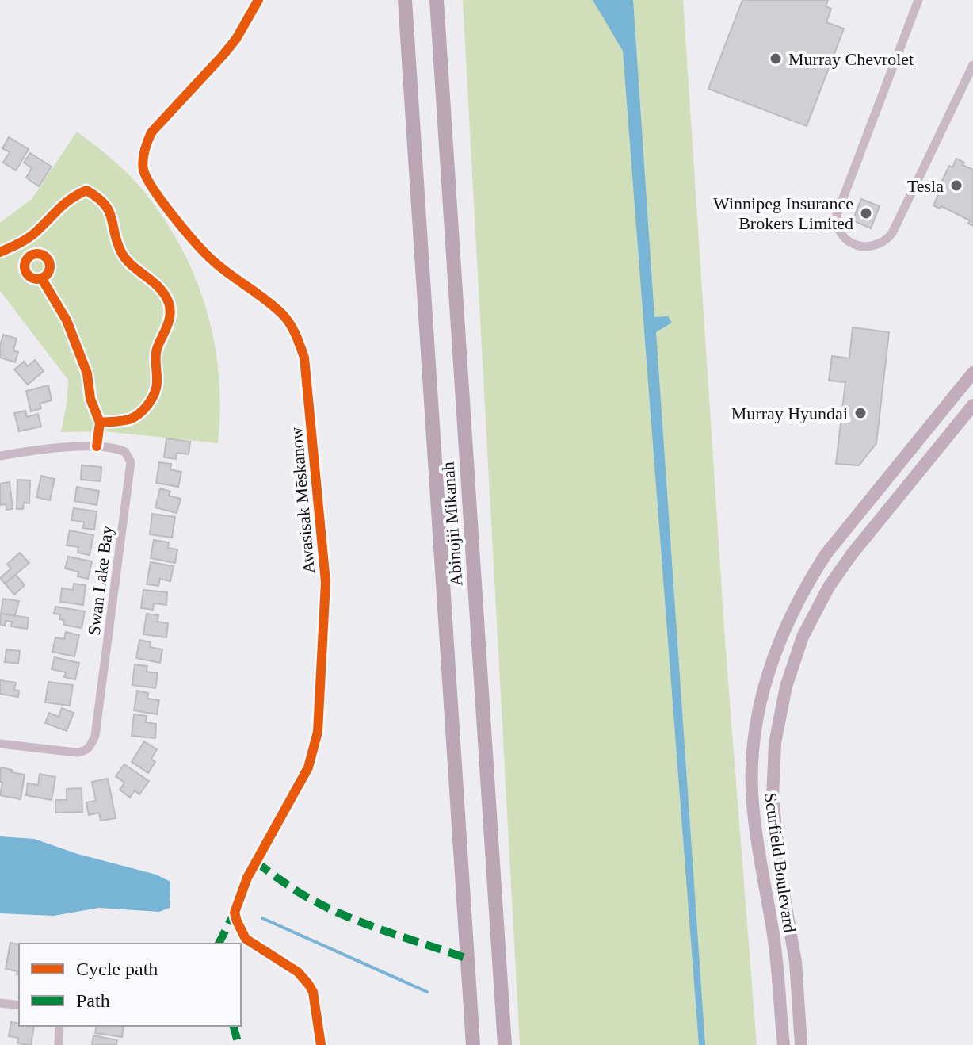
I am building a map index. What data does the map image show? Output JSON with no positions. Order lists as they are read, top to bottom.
{
  "streets": {
    "main road": ["Abinojii Mikanah"],
    "street": ["Swan Lake Bay", "Scurfield Boulevard"],
    "cycle path": ["Awasisak Mēskanow"]
  },
  "places": [
    "Murray Chevrolet",
    "Tesla",
    "Winnipeg Insurance Brokers Limited",
    "Murray Hyundai"
  ],
  "legend": ["Cycle path", "Path"]
}
